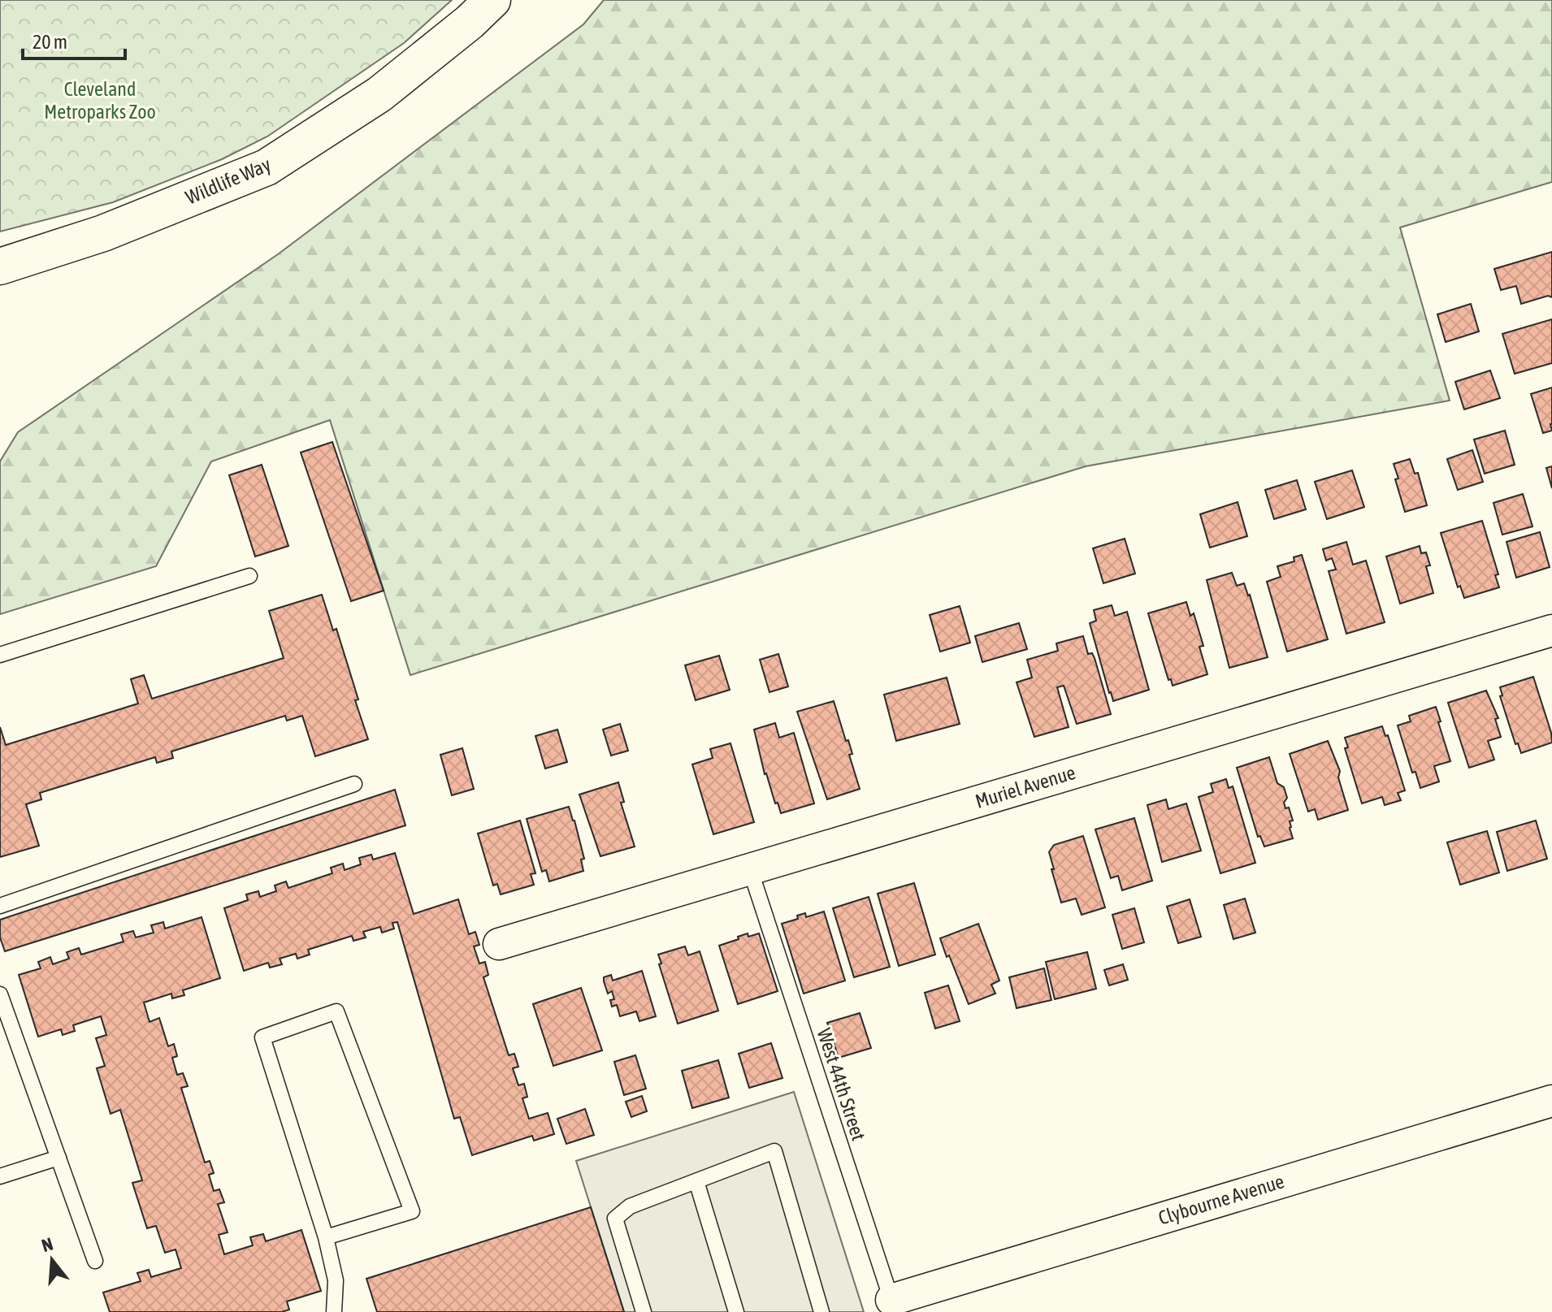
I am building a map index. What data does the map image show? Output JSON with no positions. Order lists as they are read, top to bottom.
{
  "streets": {
    "street": ["Wildlife Way", "Muriel Avenue", "Clybourne Avenue"],
    "lane": ["West 44th Street"]
  },
  "crossings": [
    ["Muriel Avenue", "West 44th Street"],
    ["West 44th Street", "Clybourne Avenue"]
  ],
  "parks": ["Cleveland Metroparks Zoo"],
  "scale_bar": "20 m",
  "north": "top"
}
